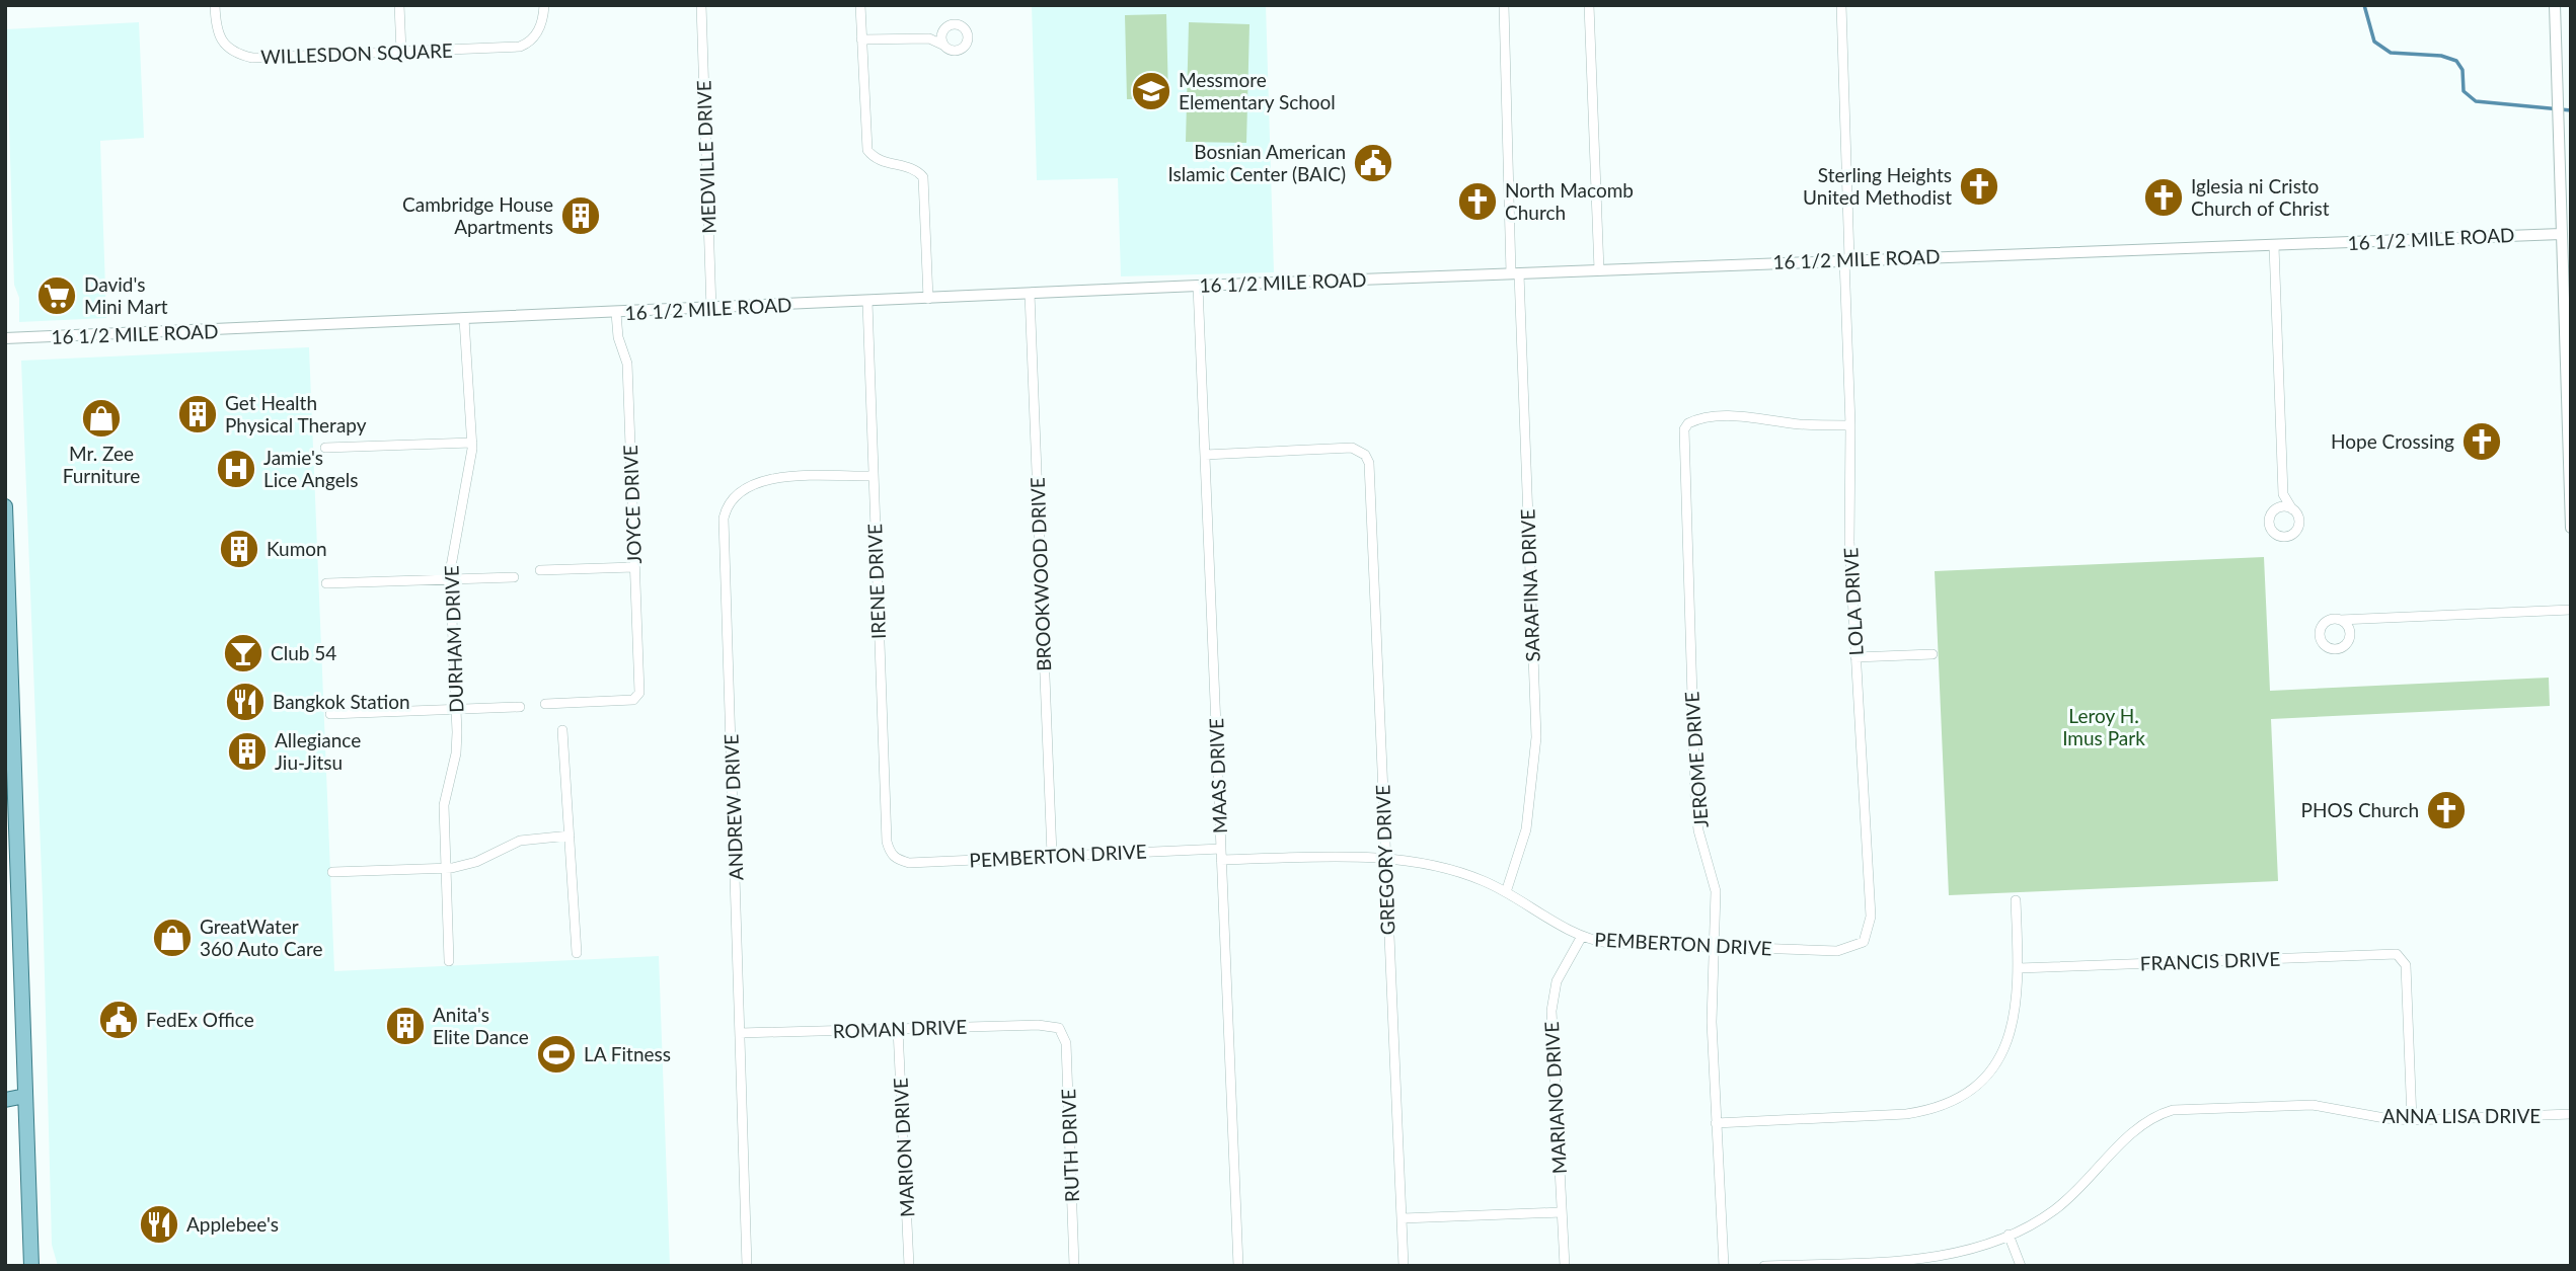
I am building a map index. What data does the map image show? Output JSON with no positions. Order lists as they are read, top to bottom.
{
  "streets": {
    "street": [
      "WILLESDON SQUARE",
      "MEDVILLE DRIVE",
      "16 1/2 MILE ROAD",
      "JOYCE DRIVE",
      "BROOKWOOD DRIVE",
      "IRENE DRIVE",
      "SARAFINA DRIVE",
      "LOLA DRIVE",
      "DURHAM DRIVE",
      "JEROME DRIVE",
      "MAAS DRIVE",
      "ANDREW DRIVE",
      "PEMBERTON DRIVE",
      "GREGORY DRIVE",
      "FRANCIS DRIVE",
      "ROMAN DRIVE",
      "MARIANO DRIVE",
      "ANNA LISA DRIVE",
      "RUTH DRIVE",
      "MARION DRIVE"
    ]
  },
  "crossings": [
    ["MEDVILLE DRIVE", "16 1/2 MILE ROAD"],
    ["16 1/2 MILE ROAD", "JOYCE DRIVE"],
    ["16 1/2 MILE ROAD", "BROOKWOOD DRIVE"],
    ["16 1/2 MILE ROAD", "IRENE DRIVE"],
    ["16 1/2 MILE ROAD", "SARAFINA DRIVE"],
    ["16 1/2 MILE ROAD", "LOLA DRIVE"],
    ["16 1/2 MILE ROAD", "DURHAM DRIVE"],
    ["16 1/2 MILE ROAD", "MAAS DRIVE"],
    ["BROOKWOOD DRIVE", "PEMBERTON DRIVE"],
    ["IRENE DRIVE", "ANDREW DRIVE"],
    ["IRENE DRIVE", "PEMBERTON DRIVE"],
    ["SARAFINA DRIVE", "PEMBERTON DRIVE"],
    ["LOLA DRIVE", "JEROME DRIVE"],
    ["LOLA DRIVE", "PEMBERTON DRIVE"],
    ["JEROME DRIVE", "PEMBERTON DRIVE"],
    ["MAAS DRIVE", "PEMBERTON DRIVE"],
    ["MAAS DRIVE", "GREGORY DRIVE"],
    ["ANDREW DRIVE", "ROMAN DRIVE"],
    ["PEMBERTON DRIVE", "GREGORY DRIVE"],
    ["PEMBERTON DRIVE", "MARIANO DRIVE"],
    ["FRANCIS DRIVE", "ANNA LISA DRIVE"],
    ["ROMAN DRIVE", "RUTH DRIVE"],
    ["ROMAN DRIVE", "MARION DRIVE"]
  ],
  "parks": ["Leroy H. Imus Park"],
  "places": {
    "school or university": ["Messmore Elementary School"],
    "public building": ["Bosnian American Islamic Center (BAIC)", "FedEx Office"],
    "church": [
      "Sterling Heights United Methodist",
      "Iglesia ni Cristo Church of Christ",
      "North Macomb Church",
      "Hope Crossing",
      "PHOS Church"
    ],
    "building": [
      "Cambridge House Apartments",
      "Get Health Physical Therapy",
      "Kumon",
      "Allegiance Jiu-Jitsu",
      "Anita's Elite Dance"
    ],
    "supermarket": ["David's Mini Mart"],
    "shop": ["Mr. Zee Furniture", "GreatWater 360 Auto Care"],
    "hospital": ["Jamie's Lice Angels"],
    "bar": ["Club 54"],
    "restaurant": ["Bangkok Station", "Applebee's"],
    "sports": ["LA Fitness"]
  }
}
